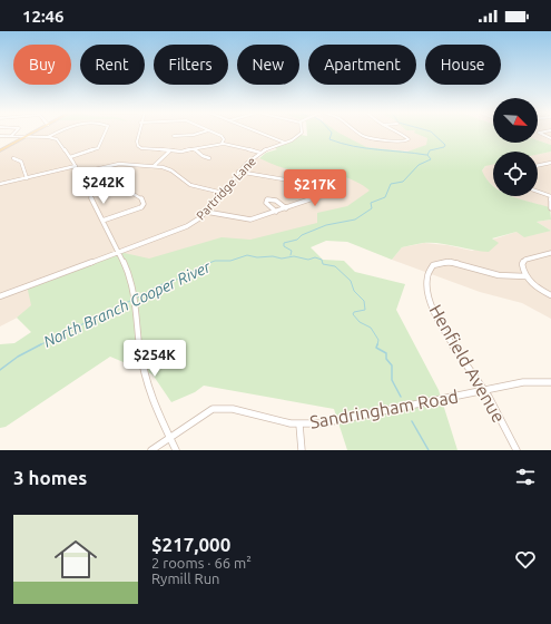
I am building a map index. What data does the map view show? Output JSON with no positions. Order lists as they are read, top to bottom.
{
  "streets": {
    "street": ["Partridge Lane", "Henfield Avenue", "Sandringham Road"]
  },
  "crossings": [
    ["Henfield Avenue", "Sandringham Road"]
  ],
  "water": ["North Branch Cooper River"],
  "north": "bottom right",
  "page": {
    "status": "12:46",
    "chip": [
      "Buy",
      "Rent",
      "Filters",
      "New",
      "Apartment",
      "House"
    ],
    "price": ["$242K", "$217K", "$254K"],
    "heading": "3 homes",
    "list": [
      {
        "name": "$217,000",
        "note": "2 rooms · 66 m² · Rymill Run"
      }
    ]
  }
}
